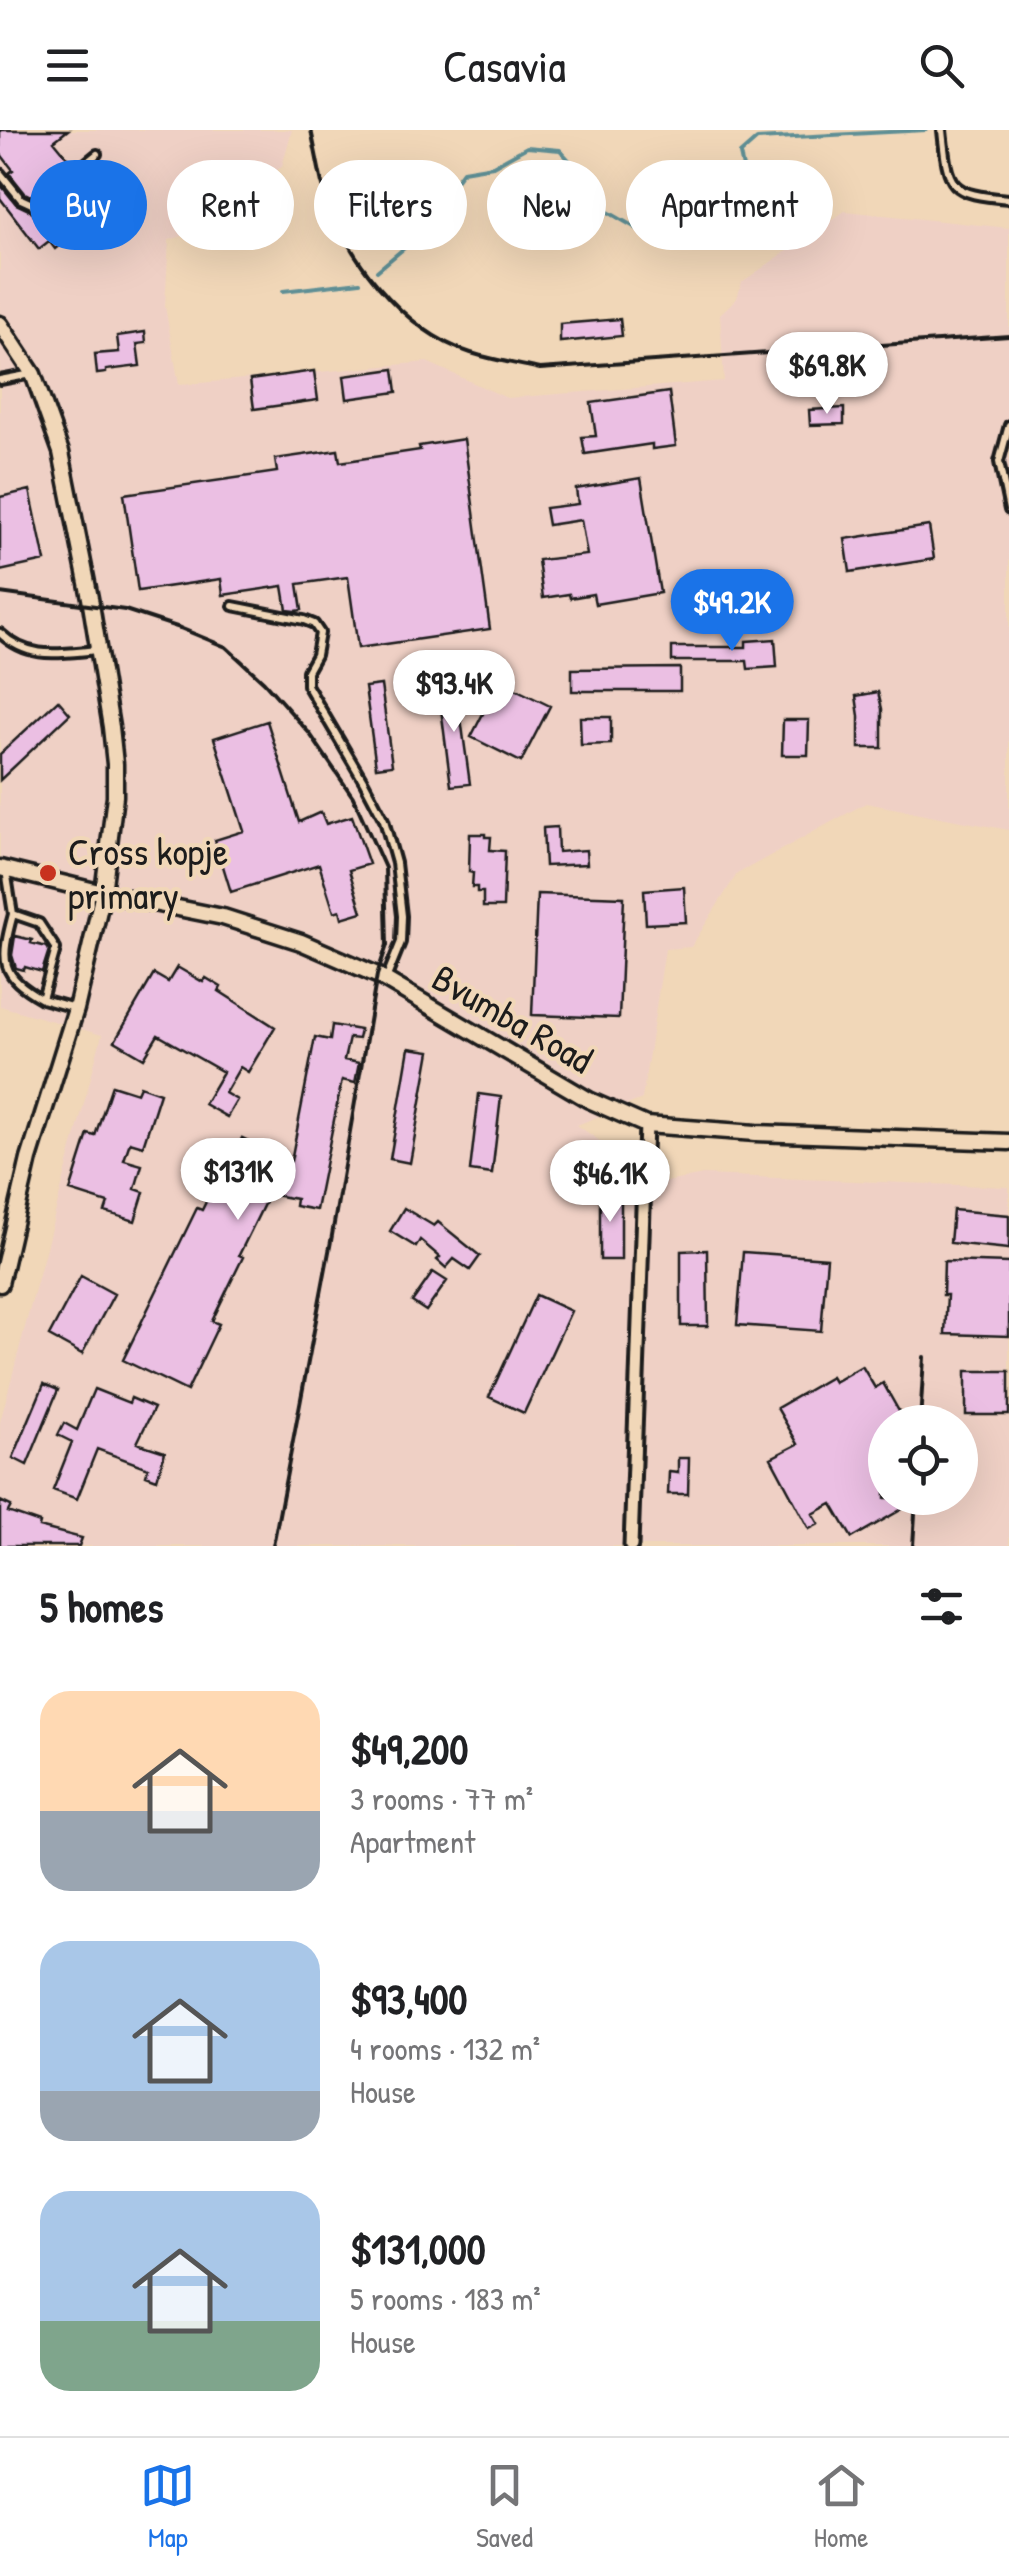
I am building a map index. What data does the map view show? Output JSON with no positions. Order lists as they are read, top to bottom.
{
  "streets": {
    "street": ["Bvumba Road"]
  },
  "places": ["Cross kopje primary"],
  "page": {
    "header": "Casavia",
    "chip": [
      "Buy",
      "Rent",
      "Filters",
      "New",
      "Apartment"
    ],
    "price": [
      "$69.8K",
      "$49.2K",
      "$93.4K",
      "$131K",
      "$46.1K"
    ],
    "heading": "5 homes",
    "list": [
      {
        "name": "$49,200",
        "note": "3 rooms · 77 m² · Apartment"
      },
      {
        "name": "$93,400",
        "note": "4 rooms · 132 m² · House"
      },
      {
        "name": "$131,000",
        "note": "5 rooms · 183 m² · House"
      }
    ],
    "tabs": ["Map", "Saved", "Home"]
  }
}
